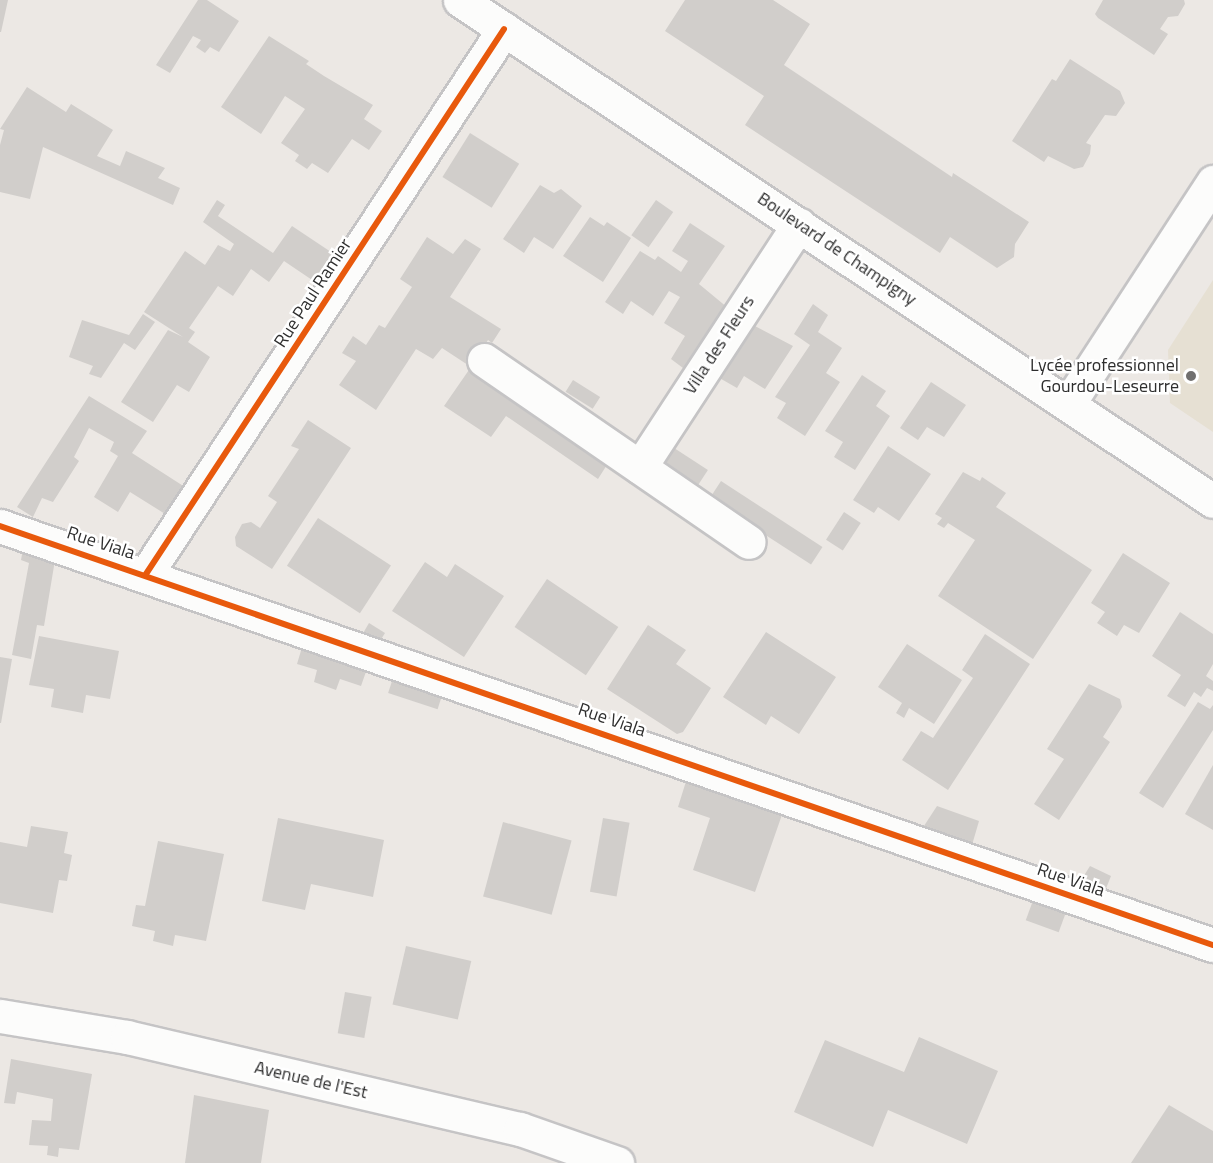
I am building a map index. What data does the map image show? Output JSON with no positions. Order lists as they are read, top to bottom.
{
  "streets": {
    "street": [
      "Boulevard de Champigny",
      "Rue Paul Ramier",
      "Villa des Fleurs",
      "Rue Viala",
      "Avenue de l'Est"
    ]
  },
  "crossings": [
    ["Boulevard de Champigny", "Rue Paul Ramier"],
    ["Boulevard de Champigny", "Villa des Fleurs"],
    ["Rue Paul Ramier", "Rue Viala"]
  ],
  "places": ["Lycée professionnel Gourdou-Leseurre"]
}
